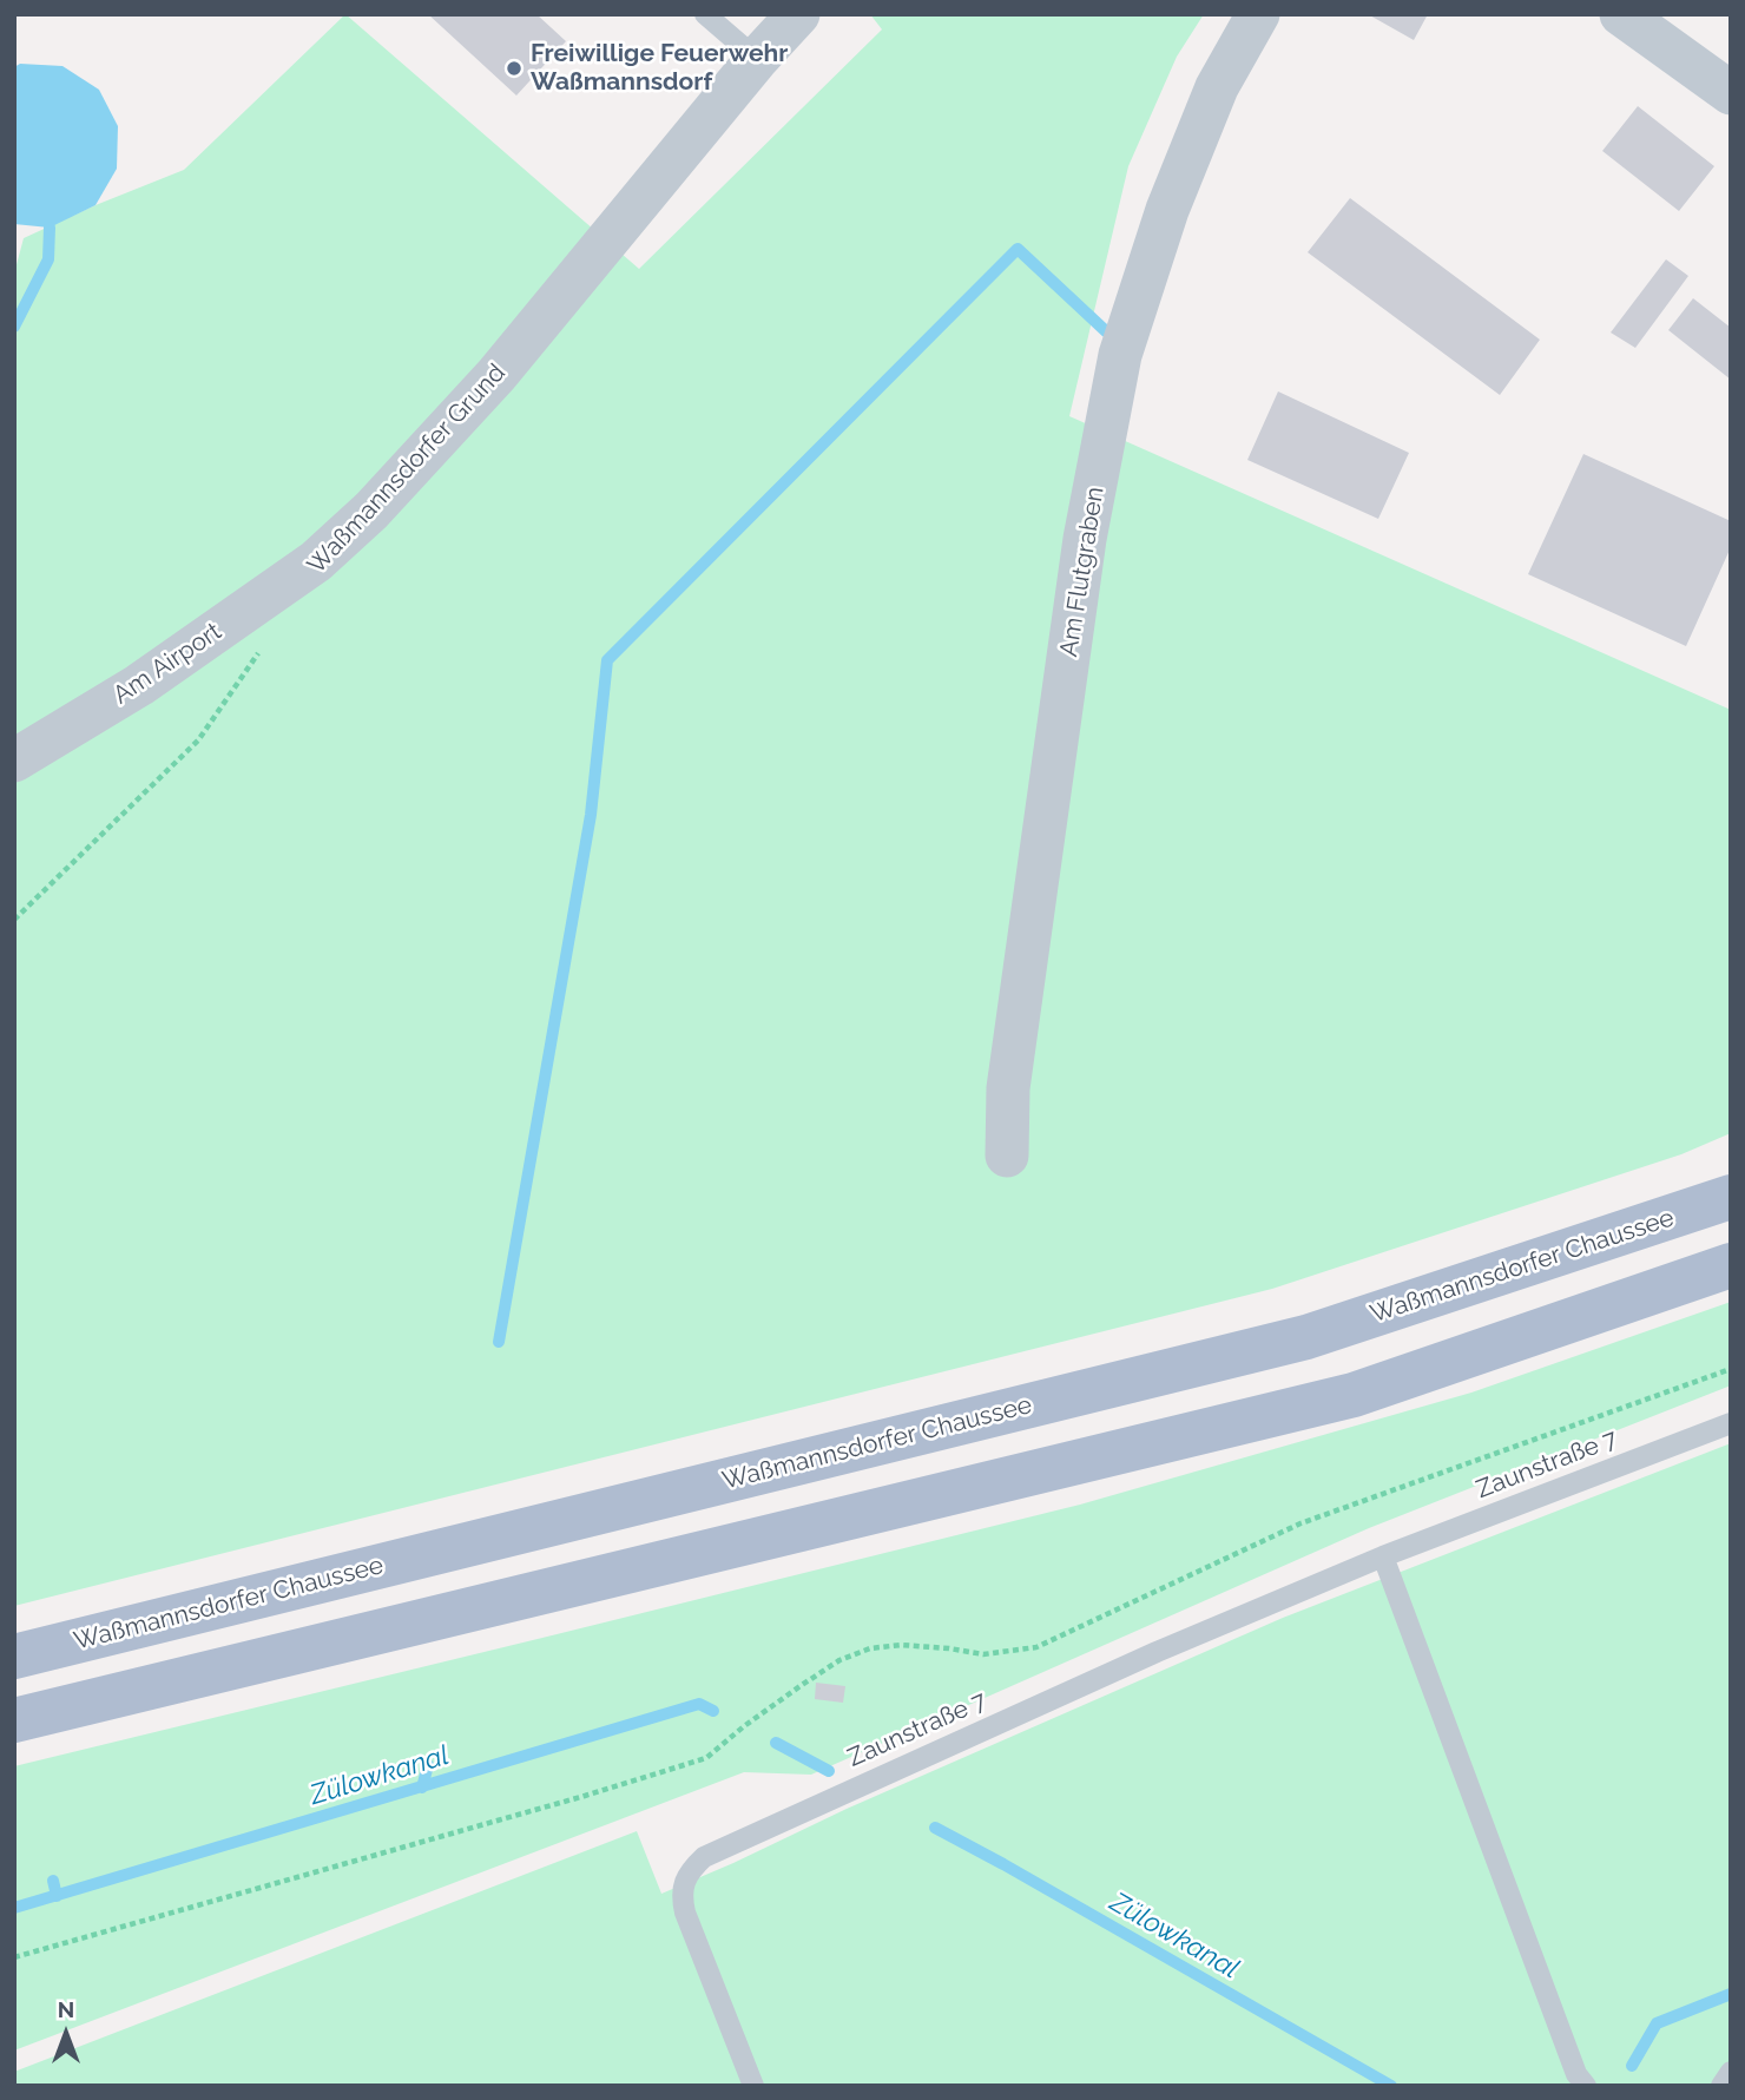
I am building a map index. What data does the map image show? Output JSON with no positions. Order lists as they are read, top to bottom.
{
  "streets": {
    "main road": ["Waßmannsdorfer Chaussee"],
    "street": ["Waßmannsdorfer Grund", "Am Flutgraben", "Am Airport"],
    "lane": ["Zaunstraße 7"]
  },
  "crossings": [
    ["Waßmannsdorfer Grund", "Am Airport"]
  ],
  "water": ["Zülowkanal"],
  "places": ["Freiwillige Feuerwehr Waßmannsdorf"],
  "north": "top"
}
